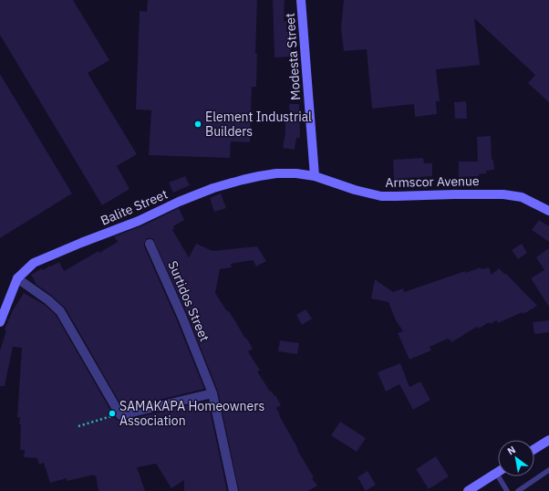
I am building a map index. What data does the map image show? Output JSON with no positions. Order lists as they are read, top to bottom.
{
  "streets": {
    "main road": ["Modesta Street", "Armscor Avenue", "Balite Street"],
    "street": ["Surtidos Street"]
  },
  "crossings": [
    ["Modesta Street", "Armscor Avenue"],
    ["Modesta Street", "Balite Street"],
    ["Armscor Avenue", "Balite Street"]
  ],
  "places": ["Element Industrial Builders", "SAMAKAPA Homeowners Association"],
  "north": "top left"
}
